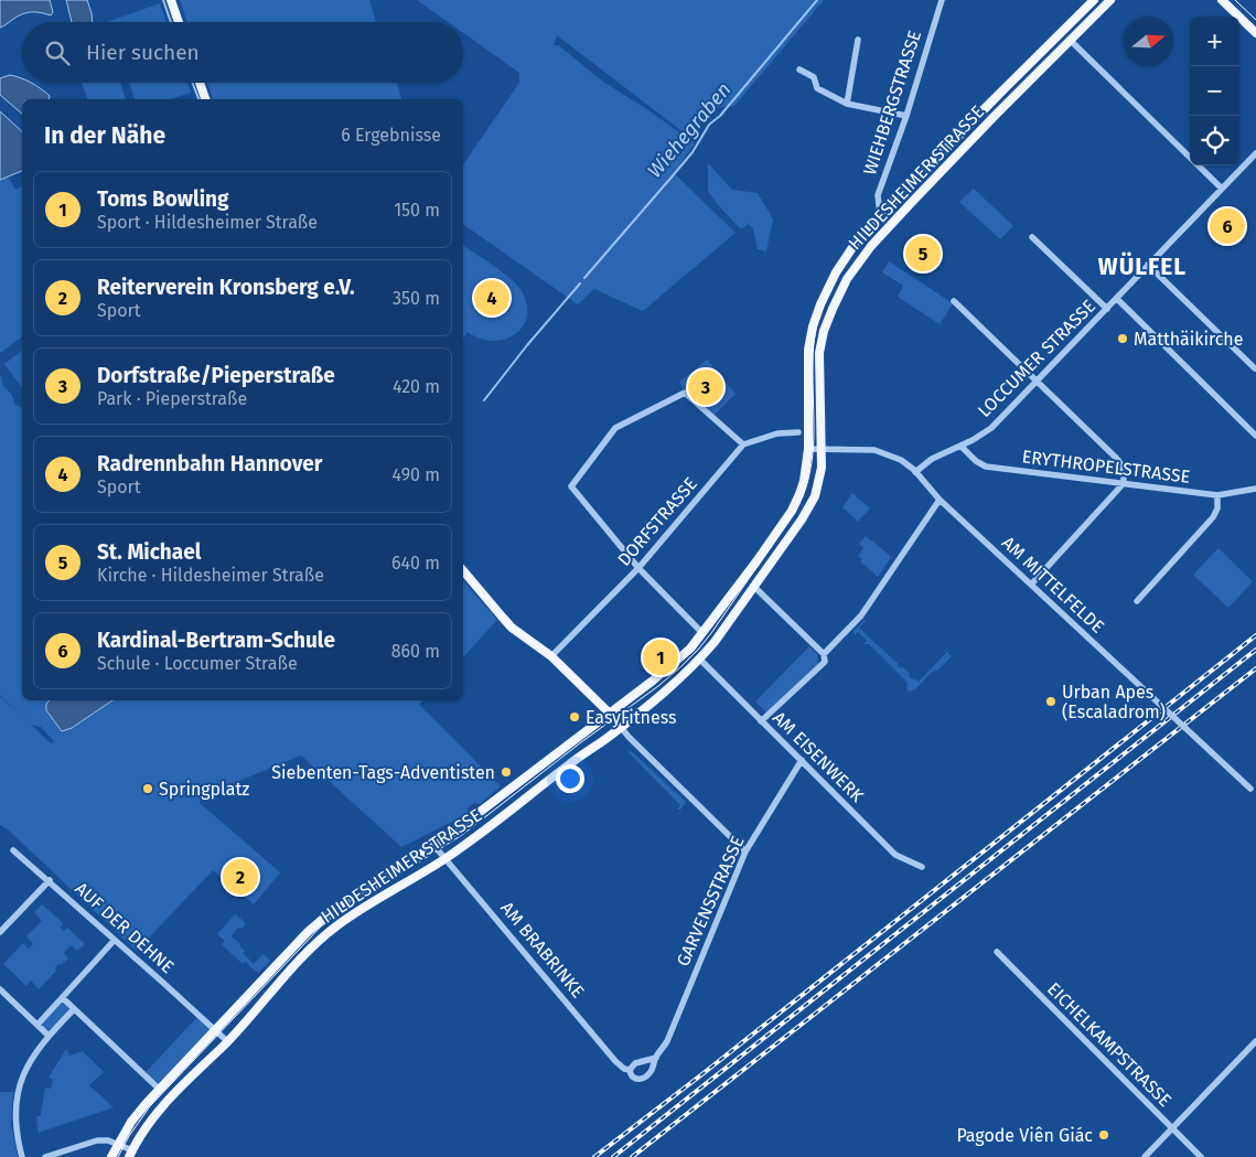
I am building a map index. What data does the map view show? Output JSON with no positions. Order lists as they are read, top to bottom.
{
  "streets": {
    "main road": ["HILDESHEIMER STRASSE"],
    "street": [
      "WIEHBERGSTRASSE",
      "LOCCUMER STRASSE",
      "ERYTHROPELSTRASSE",
      "DORFSTRASSE",
      "AM MITTELFELDE",
      "AM EISENWERK",
      "GARVENSSTRASSE",
      "AUF DER DEHNE",
      "AM BRABRINKE",
      "EICHELKAMPSTRASSE"
    ]
  },
  "crossings": [
    ["WIEHBERGSTRASSE", "HILDESHEIMER STRASSE"],
    ["HILDESHEIMER STRASSE", "AM MITTELFELDE"],
    ["HILDESHEIMER STRASSE", "AM EISENWERK"],
    ["HILDESHEIMER STRASSE", "AUF DER DEHNE"],
    ["HILDESHEIMER STRASSE", "AM BRABRINKE"],
    ["LOCCUMER STRASSE", "ERYTHROPELSTRASSE"],
    ["LOCCUMER STRASSE", "AM MITTELFELDE"],
    ["AM EISENWERK", "GARVENSSTRASSE"],
    ["GARVENSSTRASSE", "AM BRABRINKE"]
  ],
  "districts": ["WÜLFEL"],
  "water": ["Wiehegraben"],
  "places": [
    "Matthäikirche",
    "Urban Apes (Escaladrom)",
    "EasyFitness",
    "Siebenten-Tags-Adventisten",
    "Springplatz",
    "Pagode Viên Giác"
  ],
  "north": "right",
  "page": {
    "map_buttons": ["+", "−"],
    "search": "Hier suchen",
    "heading": ["In der Nähe", "6 Ergebnisse"],
    "list": [
      {
        "mark": "1",
        "name": "Toms Bowling",
        "note": "Sport · Hildesheimer Straße",
        "value": "150 m"
      },
      {
        "mark": "2",
        "name": "Reiterverein Kronsberg e.V.",
        "note": "Sport",
        "value": "350 m"
      },
      {
        "mark": "3",
        "name": "Dorfstraße/Pieperstraße",
        "note": "Park · Pieperstraße",
        "value": "420 m"
      },
      {
        "mark": "4",
        "name": "Radrennbahn Hannover",
        "note": "Sport",
        "value": "490 m"
      },
      {
        "mark": "5",
        "name": "St. Michael",
        "note": "Kirche · Hildesheimer Straße",
        "value": "640 m"
      },
      {
        "mark": "6",
        "name": "Kardinal-Bertram-Schule",
        "note": "Schule · Loccumer Straße",
        "value": "860 m"
      }
    ],
    "pins": [
      "6",
      "5",
      "4",
      "3",
      "1",
      "2"
    ]
  }
}
